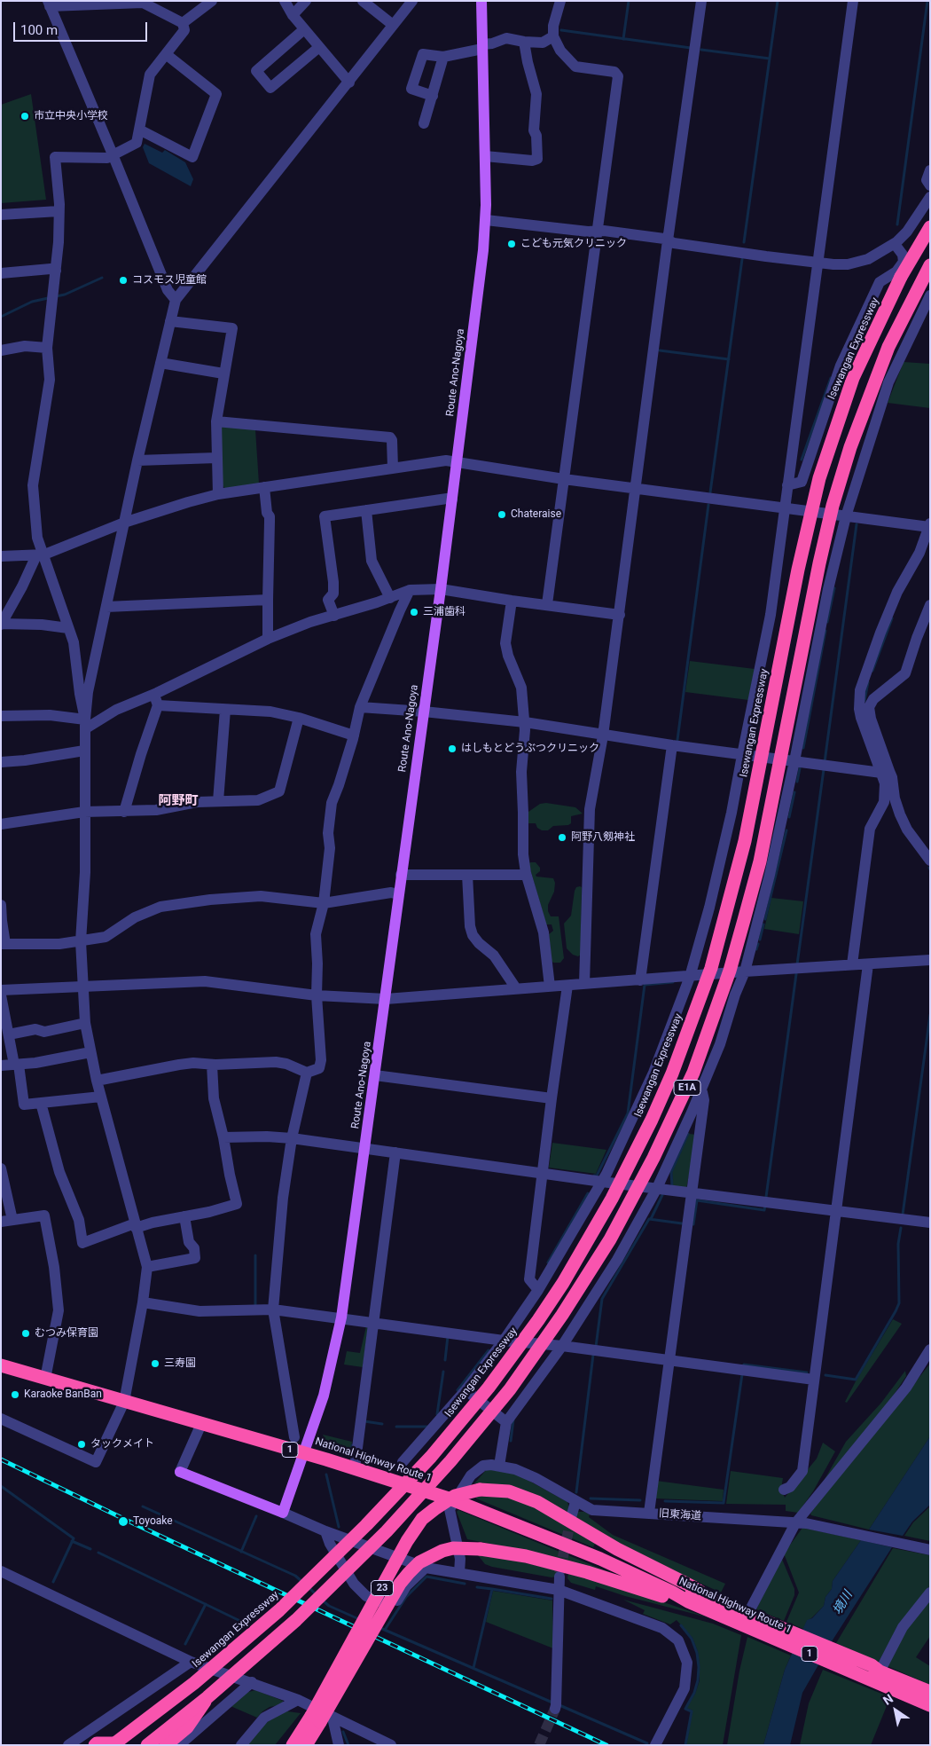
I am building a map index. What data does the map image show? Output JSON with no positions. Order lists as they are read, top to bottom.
{
  "streets": {
    "highway": [
      "Isewangan Expressway",
      "E1A",
      "1",
      "National Highway Route 1",
      "23"
    ],
    "main road": ["Route Ano-Nagoya"],
    "street": ["旧東海道"]
  },
  "crossings": [
    ["Route Ano-Nagoya", "National Highway Route 1"],
    ["National Highway Route 1", "旧東海道"],
    ["National Highway Route 1", "23"]
  ],
  "districts": ["阿野町"],
  "water": ["境川"],
  "places": [
    "市立中央小学校",
    "こども元気クリニック",
    "コスモス児童館",
    "Chateraise",
    "三浦歯科",
    "はしもとどうぶつクリニック",
    "阿野八剱神社",
    "むつみ保育園",
    "三寿園",
    "Karaoke BanBan",
    "タックメイト",
    "Toyoake"
  ],
  "scale_bar": "100 m",
  "north": "top left"
}
